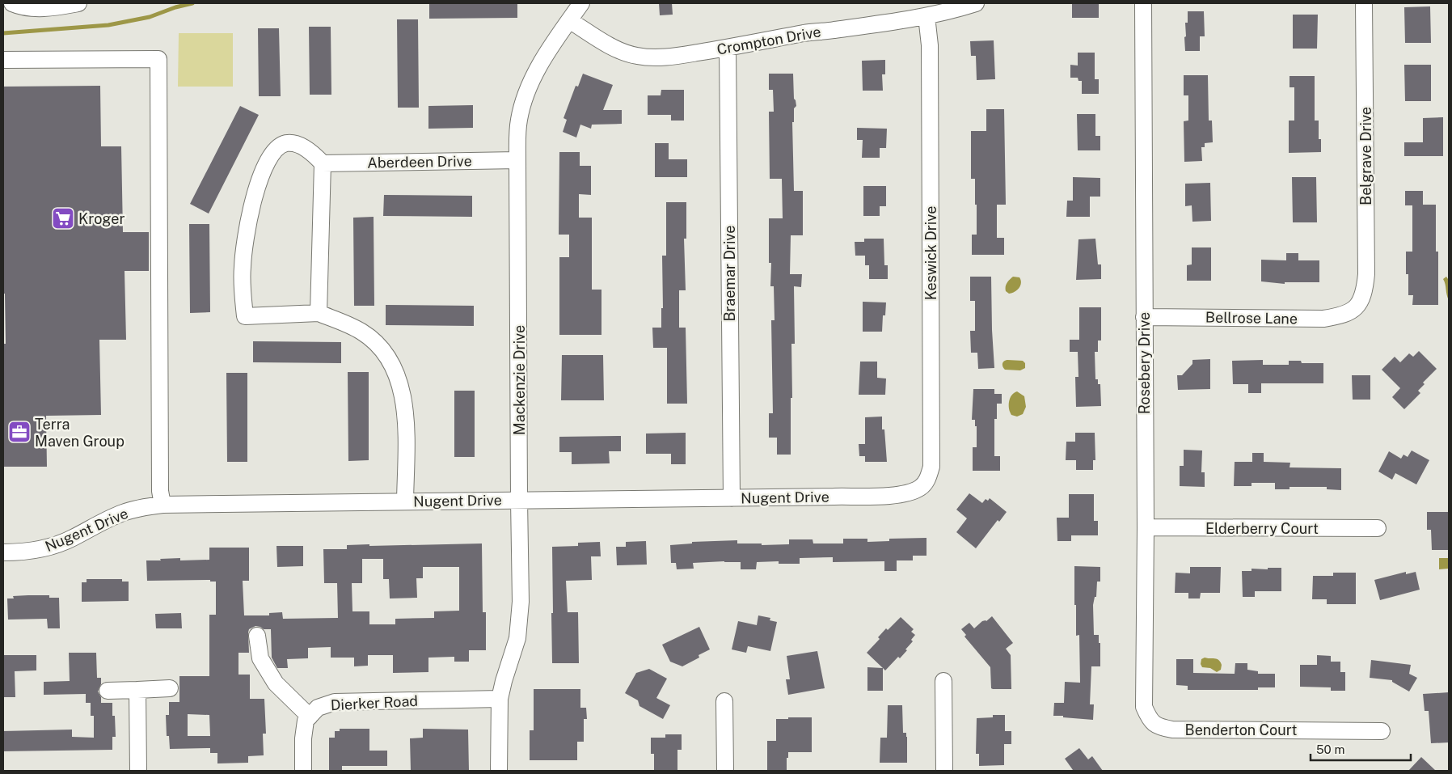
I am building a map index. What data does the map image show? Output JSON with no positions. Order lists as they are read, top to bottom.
{
  "streets": {
    "street": [
      "Crompton Drive",
      "Belgrave Drive",
      "Aberdeen Drive",
      "Keswick Drive",
      "Braemar Drive",
      "Bellrose Lane",
      "Rosebery Drive",
      "Mackenzie Drive",
      "Nugent Drive",
      "Elderberry Court",
      "Dierker Road",
      "Benderton Court"
    ]
  },
  "crossings": [
    ["Crompton Drive", "Keswick Drive"],
    ["Crompton Drive", "Braemar Drive"],
    ["Crompton Drive", "Mackenzie Drive"],
    ["Belgrave Drive", "Bellrose Lane"],
    ["Aberdeen Drive", "Mackenzie Drive"],
    ["Keswick Drive", "Nugent Drive"],
    ["Braemar Drive", "Nugent Drive"],
    ["Bellrose Lane", "Rosebery Drive"],
    ["Rosebery Drive", "Elderberry Court"],
    ["Rosebery Drive", "Benderton Court"],
    ["Mackenzie Drive", "Nugent Drive"],
    ["Mackenzie Drive", "Dierker Road"]
  ],
  "places": {
    "supermarket": ["Kroger"],
    "office": ["Terra Maven Group"]
  },
  "scale_bar": "50 m"
}
